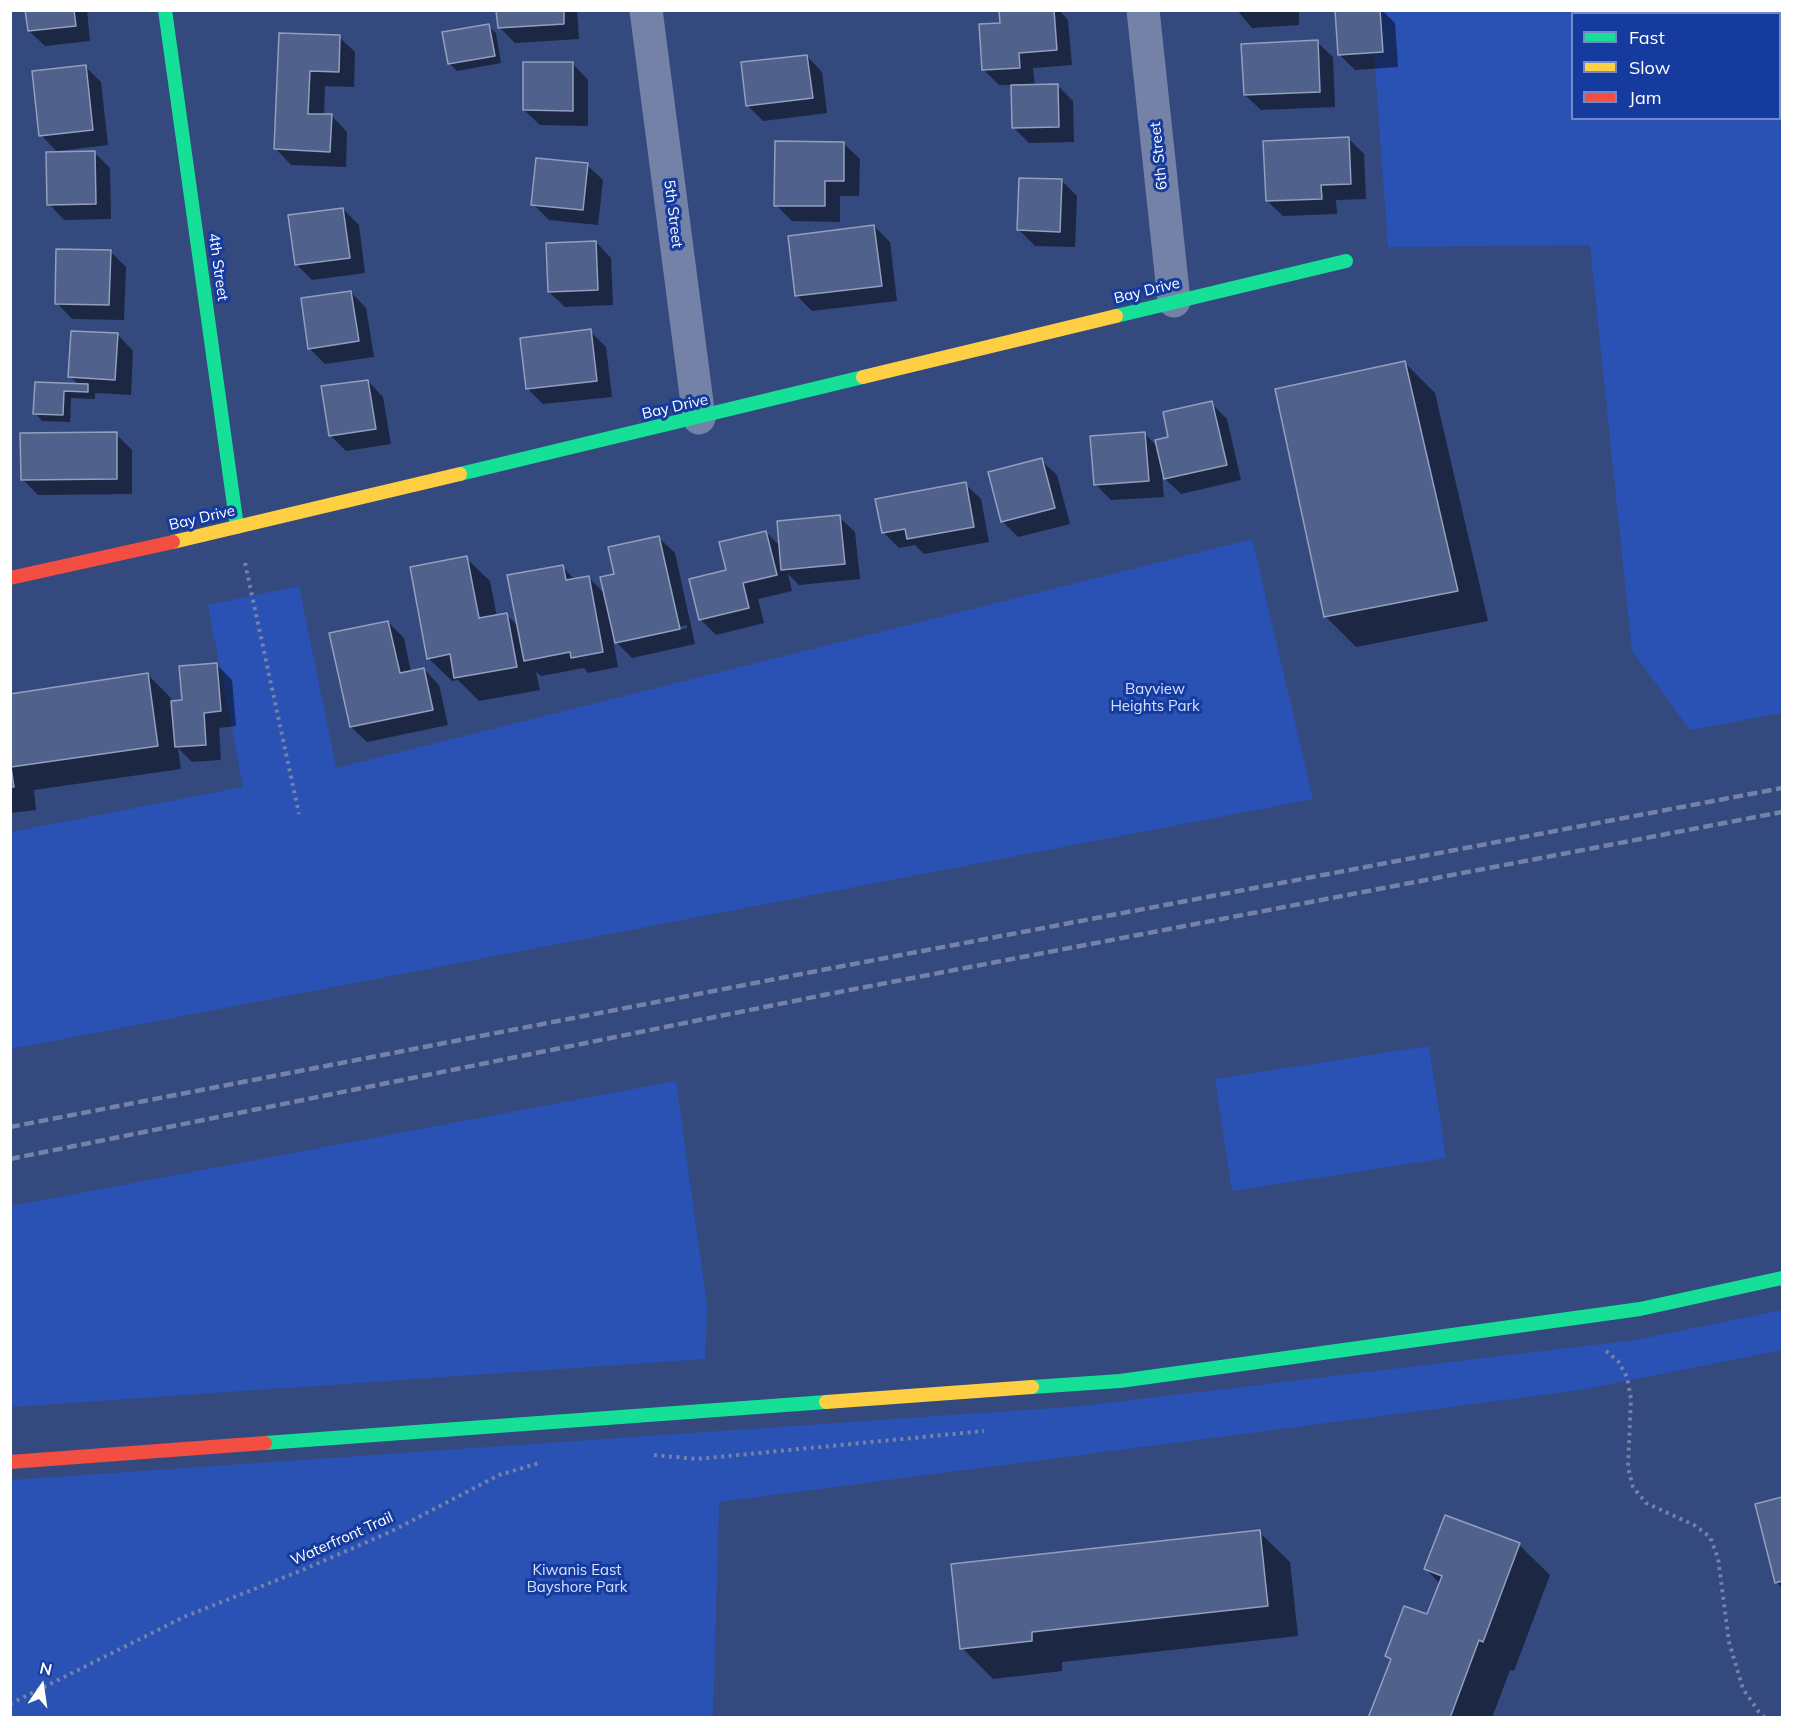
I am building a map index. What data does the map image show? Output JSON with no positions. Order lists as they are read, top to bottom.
{
  "streets": {
    "street": [
      "6th Street",
      "5th Street",
      "4th Street",
      "Bay Drive"
    ],
    "path": ["Waterfront Trail"]
  },
  "crossings": [
    ["6th Street", "Bay Drive"],
    ["5th Street", "Bay Drive"],
    ["4th Street", "Bay Drive"]
  ],
  "parks": ["Bayview Heights Park", "Kiwanis East Bayshore Park"],
  "legend": ["Fast", "Slow", "Jam"],
  "north": "top"
}
